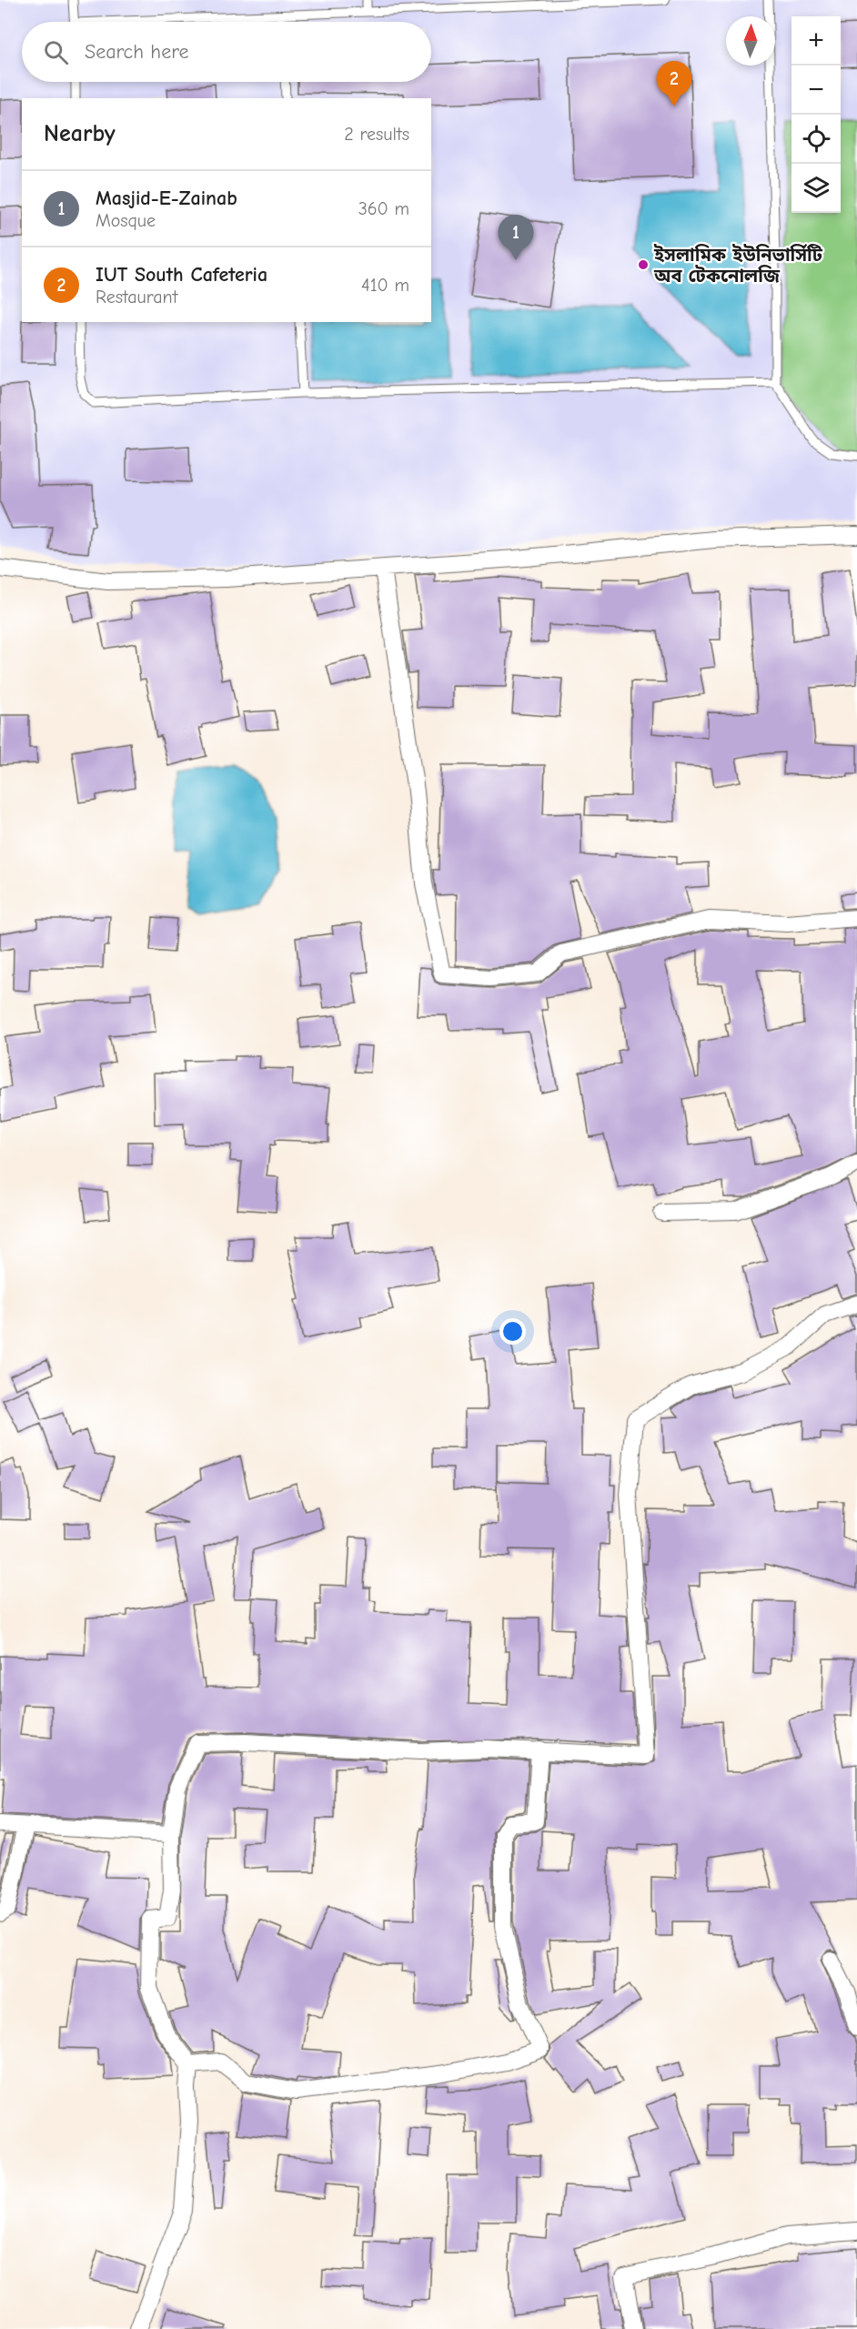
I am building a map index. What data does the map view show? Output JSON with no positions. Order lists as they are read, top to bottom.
{
  "places": ["ইসলামিক ইউনিভার্সিটি অব টেকনোলজি"],
  "north": "top",
  "page": {
    "map_buttons": ["+", "−"],
    "search": "Search here",
    "pins": ["2", "1"],
    "heading": ["Nearby", "2 results"],
    "list": [
      {
        "mark": "1",
        "name": "Masjid-E-Zainab",
        "note": "Mosque",
        "value": "360 m"
      },
      {
        "mark": "2",
        "name": "IUT South Cafeteria",
        "note": "Restaurant",
        "value": "410 m"
      }
    ]
  }
}
